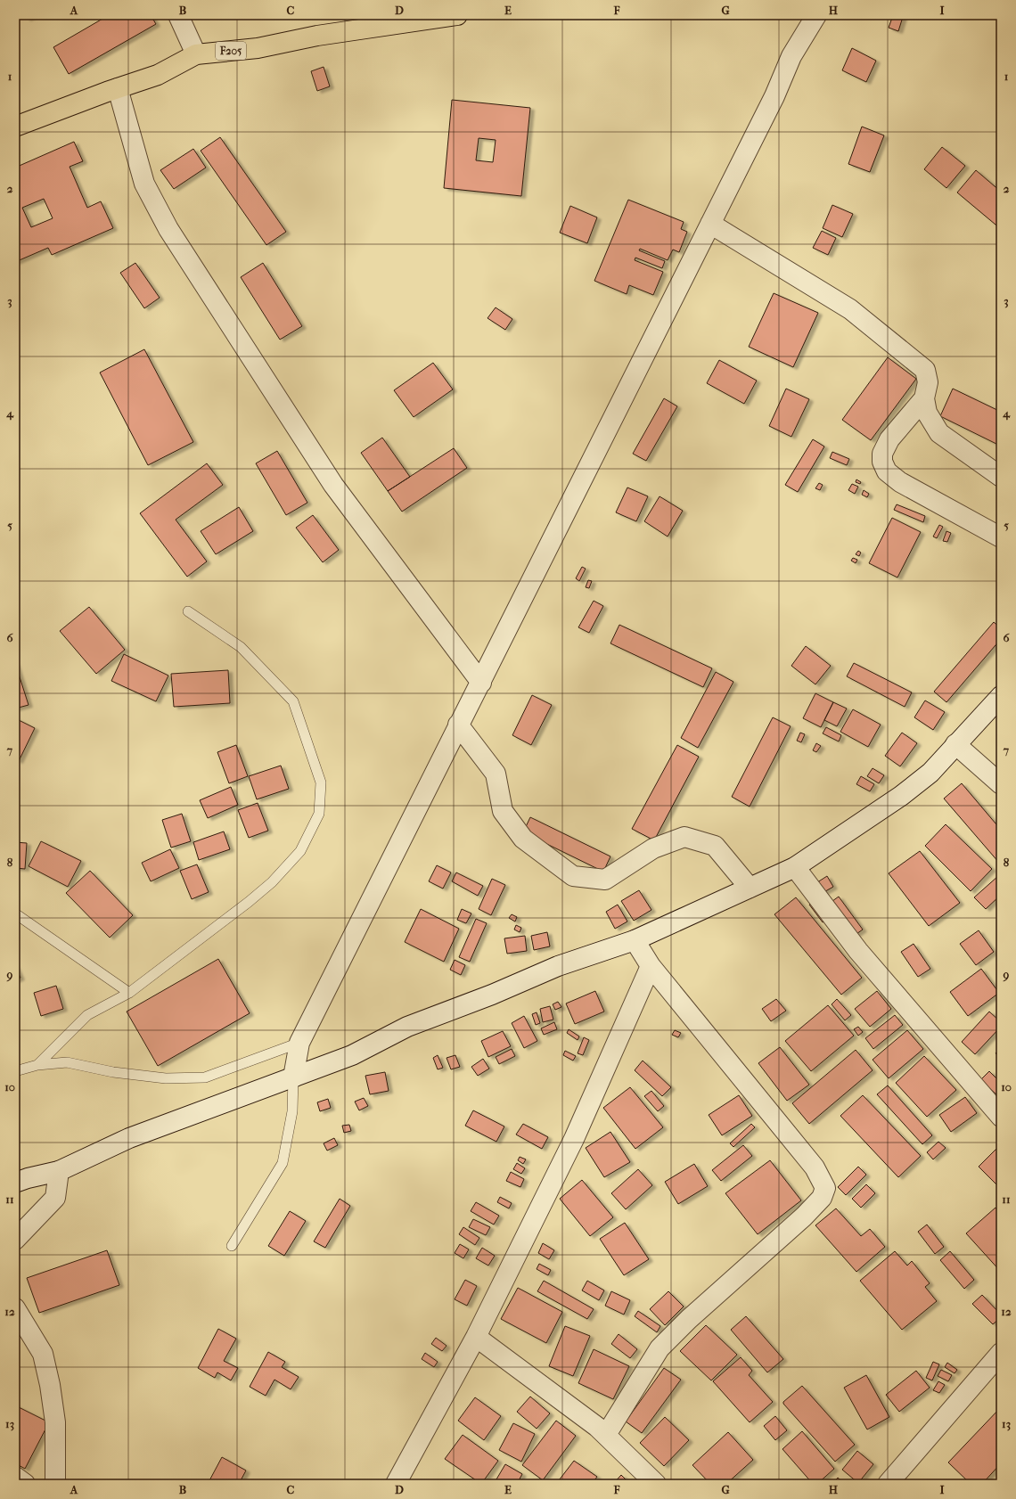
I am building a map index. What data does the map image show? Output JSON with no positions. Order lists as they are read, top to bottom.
{
  "streets": {
    "main road": ["F205"]
  },
  "grid": {
    "columns": [
      "A",
      "B",
      "C",
      "D",
      "E",
      "F",
      "G",
      "H",
      "I"
    ],
    "rows": [
      "1",
      "2",
      "3",
      "4",
      "5",
      "6",
      "7",
      "8",
      "9",
      "10",
      "11",
      "12",
      "13"
    ]
  }
}
